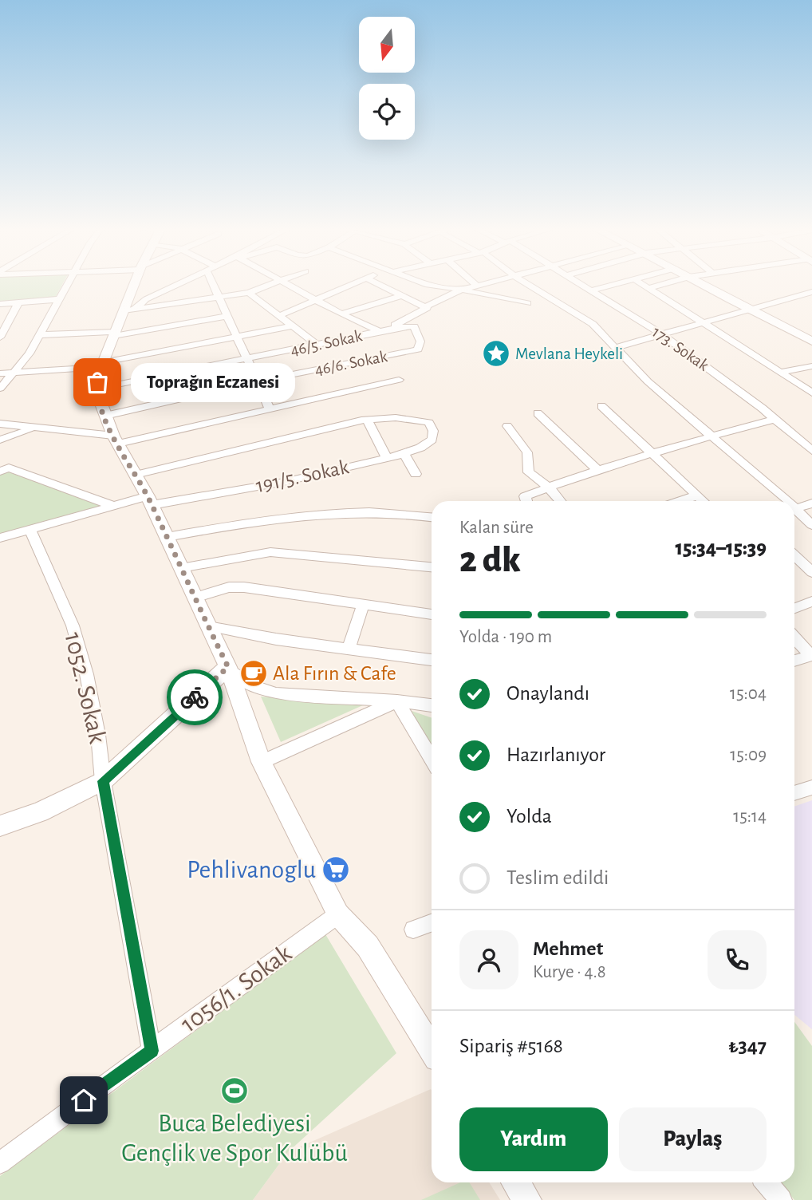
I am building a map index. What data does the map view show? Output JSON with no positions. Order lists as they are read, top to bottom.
{
  "streets": {
    "street": [
      "46/5. Sokak",
      "173. Sokak",
      "46/6. Sokak",
      "191/5. Sokak",
      "1052. Sokak",
      "1056/1. Sokak"
    ]
  },
  "crossings": [
    ["46/5. Sokak", "46/6. Sokak"],
    ["191/5. Sokak", "1052. Sokak"],
    ["1052. Sokak", "1056/1. Sokak"]
  ],
  "places": {
    "place": ["Mevlana Heykeli"],
    "other": ["Toprağın Eczanesi"],
    "cafe": ["Ala Fırın & Cafe"],
    "supermarket": ["Pehlivanoglu"],
    "sports": ["Buca Belediyesi Gençlik ve Spor Kulübü"]
  },
  "north": "bottom",
  "page": {
    "bubble": "Toprağın Eczanesi",
    "heading": ["2 dk", "Kalan süre", "15:34–15:39"],
    "panel": [
      "Mehmet",
      "Kurye · 4.8",
      "Sipariş #5168",
      "₺347"
    ],
    "bar": "Yolda · 190 m",
    "list": [
      ["Onaylandı", "15:04"],
      ["Hazırlanıyor", "15:09"],
      ["Yolda", "15:14"],
      "Teslim edildi"
    ],
    "buttons": ["Yardım", "Paylaş"]
  }
}
